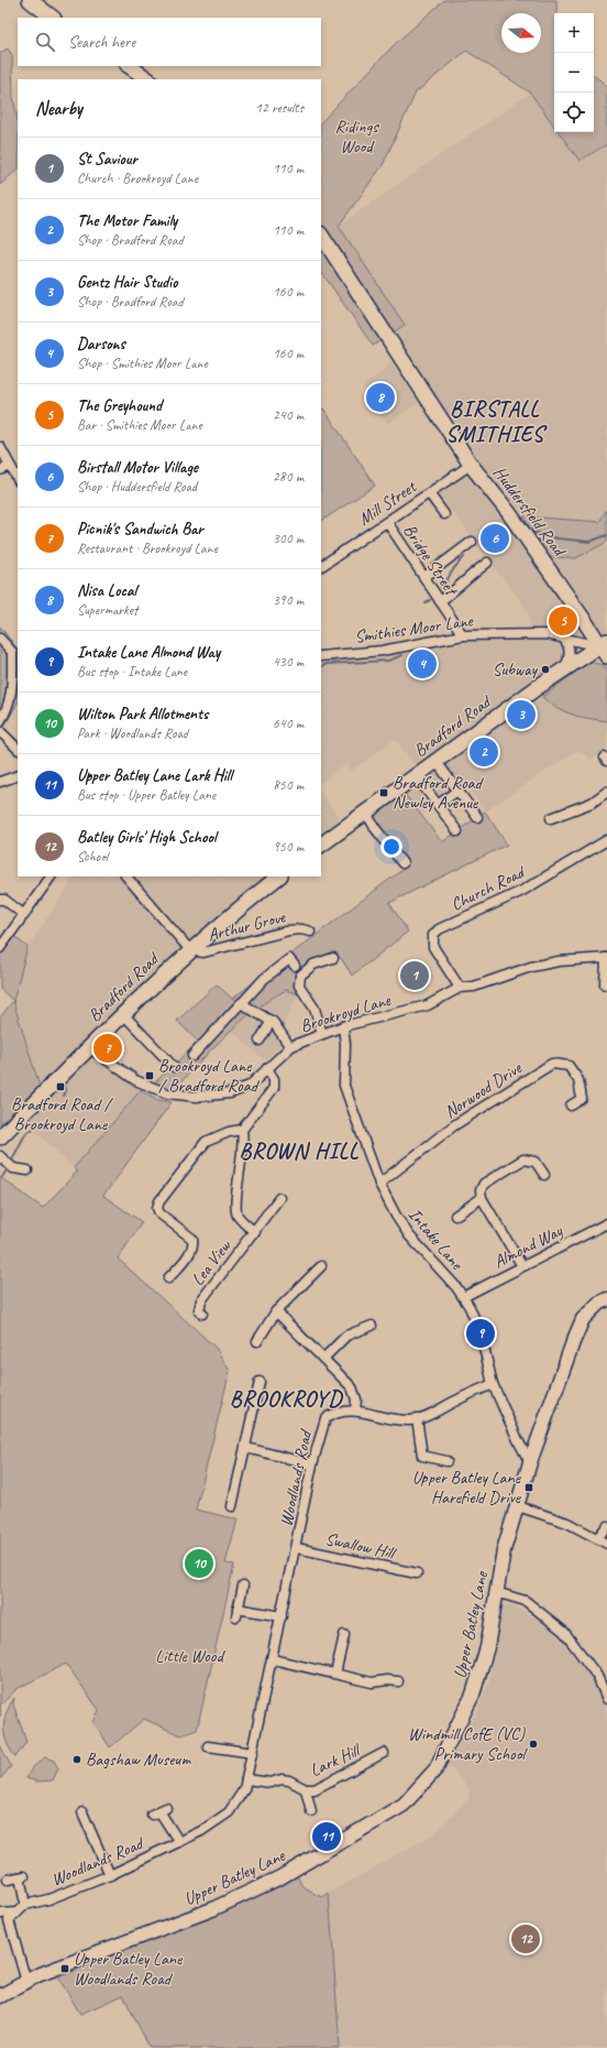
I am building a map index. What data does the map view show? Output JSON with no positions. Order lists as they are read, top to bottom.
{
  "streets": {
    "main road": ["Huddersfield Road", "Bradford Road"],
    "street": [
      "Mill Street",
      "Bridge Street",
      "Smithies Moor Lane",
      "Church Road",
      "Arthur Grove",
      "Brookroyd Lane",
      "Norwood Drive",
      "Intake Lane",
      "Almond Way",
      "Lea View",
      "Woodlands Road",
      "Swallow Hill",
      "Upper Batley Lane",
      "Lark Hill"
    ]
  },
  "crossings": [
    ["Mill Street", "Huddersfield Road"],
    ["Mill Street", "Bridge Street"],
    ["Huddersfield Road", "Smithies Moor Lane"],
    ["Huddersfield Road", "Bradford Road"],
    ["Bridge Street", "Smithies Moor Lane"],
    ["Smithies Moor Lane", "Bradford Road"],
    ["Bradford Road", "Arthur Grove"],
    ["Bradford Road", "Brookroyd Lane"],
    ["Church Road", "Brookroyd Lane"],
    ["Brookroyd Lane", "Intake Lane"],
    ["Norwood Drive", "Intake Lane"],
    ["Intake Lane", "Almond Way"],
    ["Intake Lane", "Woodlands Road"],
    ["Intake Lane", "Upper Batley Lane"],
    ["Woodlands Road", "Swallow Hill"],
    ["Woodlands Road", "Lark Hill"]
  ],
  "districts": ["BIRSTALL SMITHIES", "BROWN HILL", "BROOKROYD"],
  "parks": ["Ridings Wood", "Little Wood"],
  "places": {
    "other": ["Subway", "Windmill CofE (VC) Primary School", "Bagshaw Museum"],
    "transit": [
      "Bradford Road Newley Avenue",
      "Brookroyd Lane / Bradford Road",
      "Bradford Road / Brookroyd Lane",
      "Upper Batley Lane Harefield Drive",
      "Upper Batley Lane Woodlands Road"
    ]
  },
  "north": "right",
  "page": {
    "map_buttons": ["+", "−"],
    "search": "Search here",
    "heading": ["Nearby", "12 results"],
    "list": [
      {
        "mark": "1",
        "name": "St Saviour",
        "note": "Church · Brookroyd Lane",
        "value": "110 m"
      },
      {
        "mark": "2",
        "name": "The Motor Family",
        "note": "Shop · Bradford Road",
        "value": "110 m"
      },
      {
        "mark": "3",
        "name": "Gentz Hair Studio",
        "note": "Shop · Bradford Road",
        "value": "160 m"
      },
      {
        "mark": "4",
        "name": "Darsons",
        "note": "Shop · Smithies Moor Lane",
        "value": "160 m"
      },
      {
        "mark": "5",
        "name": "The Greyhound",
        "note": "Bar · Smithies Moor Lane",
        "value": "240 m"
      },
      {
        "mark": "6",
        "name": "Birstall Motor Village",
        "note": "Shop · Huddersfield Road",
        "value": "280 m"
      },
      {
        "mark": "7",
        "name": "Picnik's Sandwich Bar",
        "note": "Restaurant · Brookroyd Lane",
        "value": "300 m"
      },
      {
        "mark": "8",
        "name": "Nisa Local",
        "note": "Supermarket",
        "value": "390 m"
      },
      {
        "mark": "9",
        "name": "Intake Lane Almond Way",
        "note": "Bus stop · Intake Lane",
        "value": "430 m"
      },
      {
        "mark": "10",
        "name": "Wilton Park Allotments",
        "note": "Park · Woodlands Road",
        "value": "640 m"
      },
      {
        "mark": "11",
        "name": "Upper Batley Lane Lark Hill",
        "note": "Bus stop · Upper Batley Lane",
        "value": "850 m"
      },
      {
        "mark": "12",
        "name": "Batley Girls' High School",
        "note": "School",
        "value": "950 m"
      }
    ],
    "pins": [
      "8",
      "6",
      "5",
      "4",
      "3",
      "2",
      "1",
      "7",
      "9",
      "10",
      "11",
      "12"
    ]
  }
}
